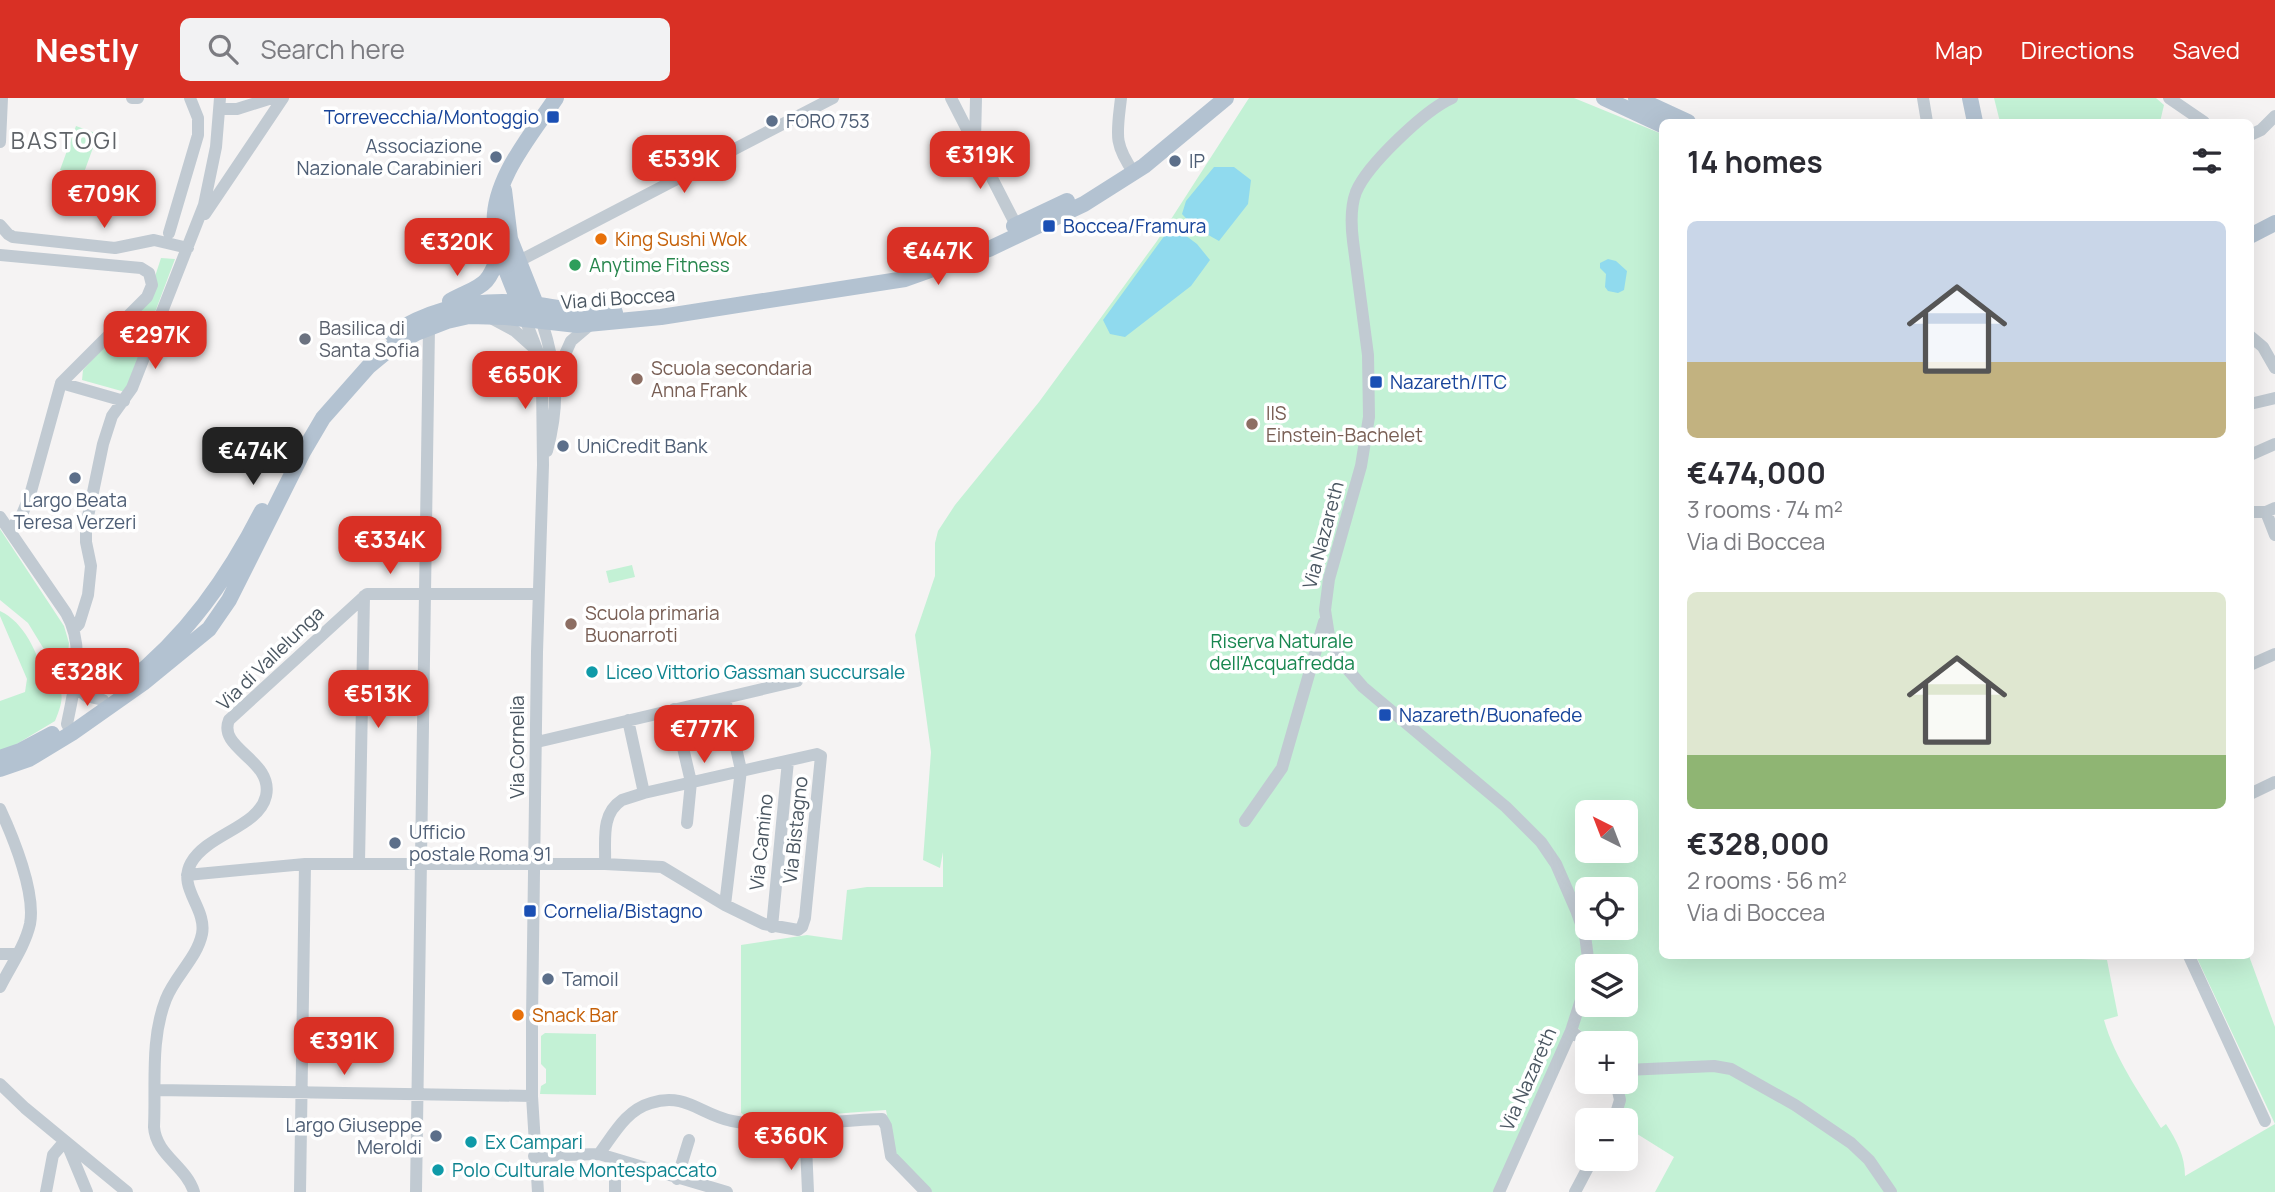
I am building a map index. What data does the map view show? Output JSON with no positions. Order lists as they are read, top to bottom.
{
  "streets": {
    "main road": ["Via di Boccea"],
    "street": [
      "Via Nazareth",
      "Via di Vallelunga",
      "Via Cornelia",
      "Via Bistagno",
      "Via Camino"
    ]
  },
  "crossings": [
    ["Via di Boccea", "Via Cornelia"],
    ["Via Bistagno", "Via Camino"]
  ],
  "districts": ["BASTOGI"],
  "parks": ["Riserva Naturale dell'Acquafredda"],
  "places": {
    "transit": [
      "Torrevecchia/Montoggio",
      "Boccea/Framura",
      "Nazareth/ITC",
      "Nazareth/Buonafede",
      "Cornelia/Bistagno"
    ],
    "other": [
      "FORO 753",
      "Associazione Nazionale Carabinieri",
      "IP",
      "King Sushi Wok",
      "Anytime Fitness",
      "Basilica di Santa Sofia",
      "Scuola secondaria Anna Frank",
      "IIS Einstein-Bachelet",
      "UniCredit Bank",
      "Largo Beata Teresa Verzeri",
      "Scuola primaria Buonarroti",
      "Liceo Vittorio Gassman succursale",
      "Ufficio postale Roma 91",
      "Tamoil",
      "Snack Bar",
      "Largo Giuseppe Meroldi",
      "Ex Campari",
      "Polo Culturale Montespaccato"
    ]
  },
  "north": "top left",
  "page": {
    "header": "Nestly",
    "search": "Search here",
    "nav": ["Map", "Directions", "Saved"],
    "heading": "14 homes",
    "price": [
      "€319K",
      "€539K",
      "€709K",
      "€320K",
      "€447K",
      "€297K",
      "€650K",
      "€474K",
      "€334K",
      "€328K",
      "€513K",
      "€777K",
      "€391K",
      "€360K"
    ],
    "list": [
      {
        "name": "€474,000",
        "note": "3 rooms · 74 m² · Via di Boccea"
      },
      {
        "name": "€328,000",
        "note": "2 rooms · 56 m² · Via di Boccea"
      }
    ],
    "map_buttons": ["+", "−"]
  }
}
